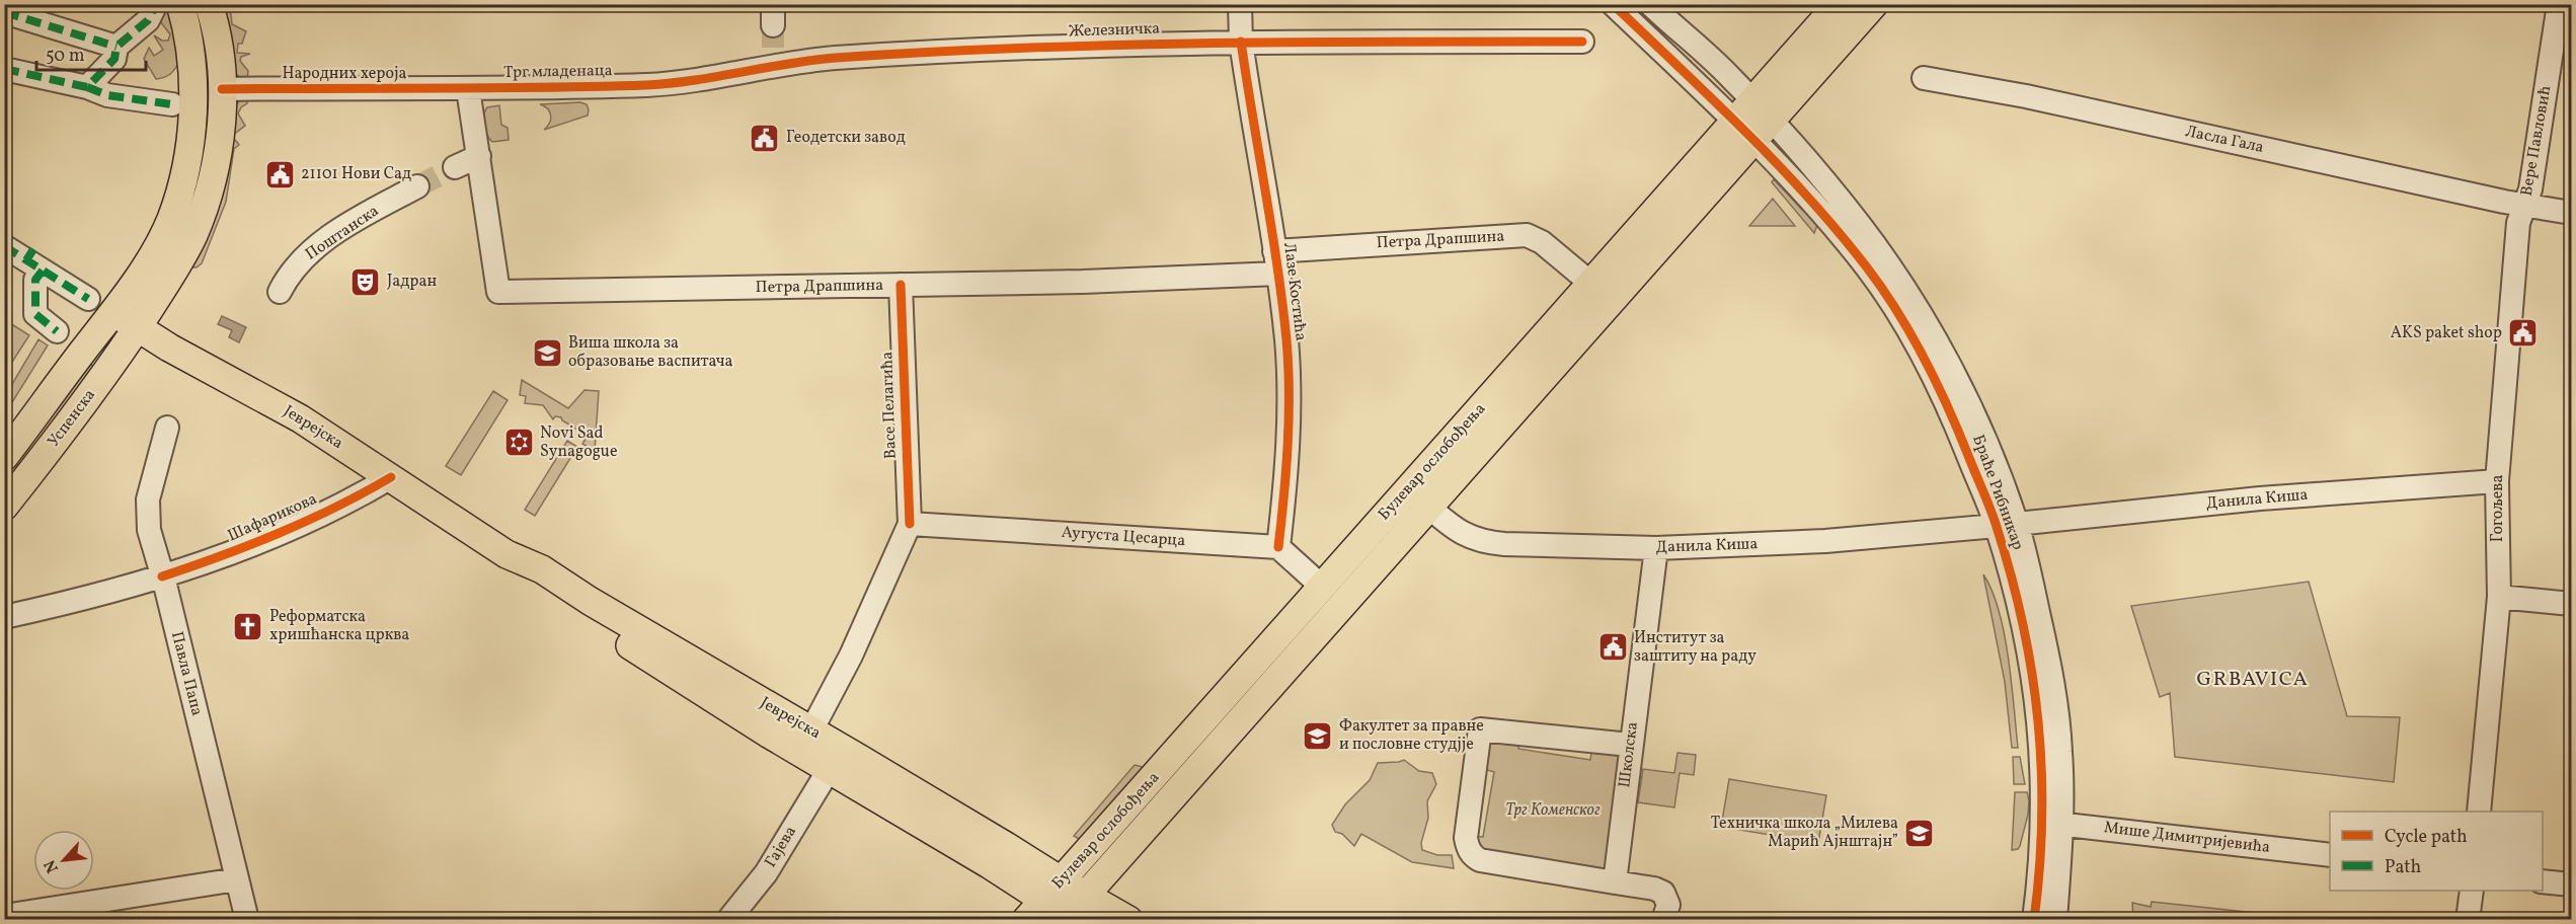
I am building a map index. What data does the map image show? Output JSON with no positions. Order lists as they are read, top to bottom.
{
  "streets": {
    "main road": ["Успенска", "Јеврејска", "Булевар ослобођења"],
    "street": [
      "Железничка",
      "Трг младенаца",
      "Народних хероја",
      "Ласла Гала",
      "Вере Павловић",
      "Поштанска",
      "Петра Драпшина",
      "Лазе Костића",
      "Васе Пелагића",
      "Браће Рибникар",
      "Данила Киша",
      "Гогољева",
      "Шафарикова",
      "Аугуста Цесарца",
      "Павла Папа",
      "Школска",
      "Мише Димитријевића",
      "Гајева"
    ]
  },
  "crossings": [
    ["Железничка", "Трг младенаца"],
    ["Железничка", "Лазе Костића"],
    ["Трг младенаца", "Народних хероја"],
    ["Народних хероја", "Успенска"],
    ["Ласла Гала", "Вере Павловић"],
    ["Ласла Гала", "Гогољева"],
    ["Вере Павловић", "Гогољева"],
    ["Петра Драпшина", "Лазе Костића"],
    ["Петра Драпшина", "Васе Пелагића"],
    ["Петра Драпшина", "Булевар ослобођења"],
    ["Лазе Костића", "Аугуста Цесарца"],
    ["Васе Пелагића", "Јеврејска"],
    ["Васе Пелагића", "Аугуста Цесарца"],
    ["Успенска", "Јеврејска"],
    ["Јеврејска", "Булевар ослобођења"],
    ["Јеврејска", "Шафарикова"],
    ["Јеврејска", "Гајева"],
    ["Булевар ослобођења", "Браће Рибникар"],
    ["Булевар ослобођења", "Данила Киша"],
    ["Браће Рибникар", "Данила Киша"],
    ["Браће Рибникар", "Мише Димитријевића"],
    ["Данила Киша", "Гогољева"],
    ["Данила Киша", "Школска"],
    ["Шафарикова", "Павла Папа"]
  ],
  "districts": ["GRBAVICA"],
  "parks": ["Трг Коменског"],
  "places": {
    "public building": [
      "Геодетски завод",
      "21101 Нови Сад",
      "AKS paket shop",
      "Институт за заштиту на раду"
    ],
    "theatre": ["Јадран"],
    "school or university": ["Виша школа за образовање васпитача", "Факултет за правне и пословне студјје", "Техничка школа „Милева Марић Ајнштајн”"],
    "synagogue": ["Novi Sad Synagogue"],
    "church": ["Реформатска хришћанска црква"]
  },
  "legend": ["Cycle path", "Path"],
  "scale_bar": "50 m",
  "north": "bottom left"
}
